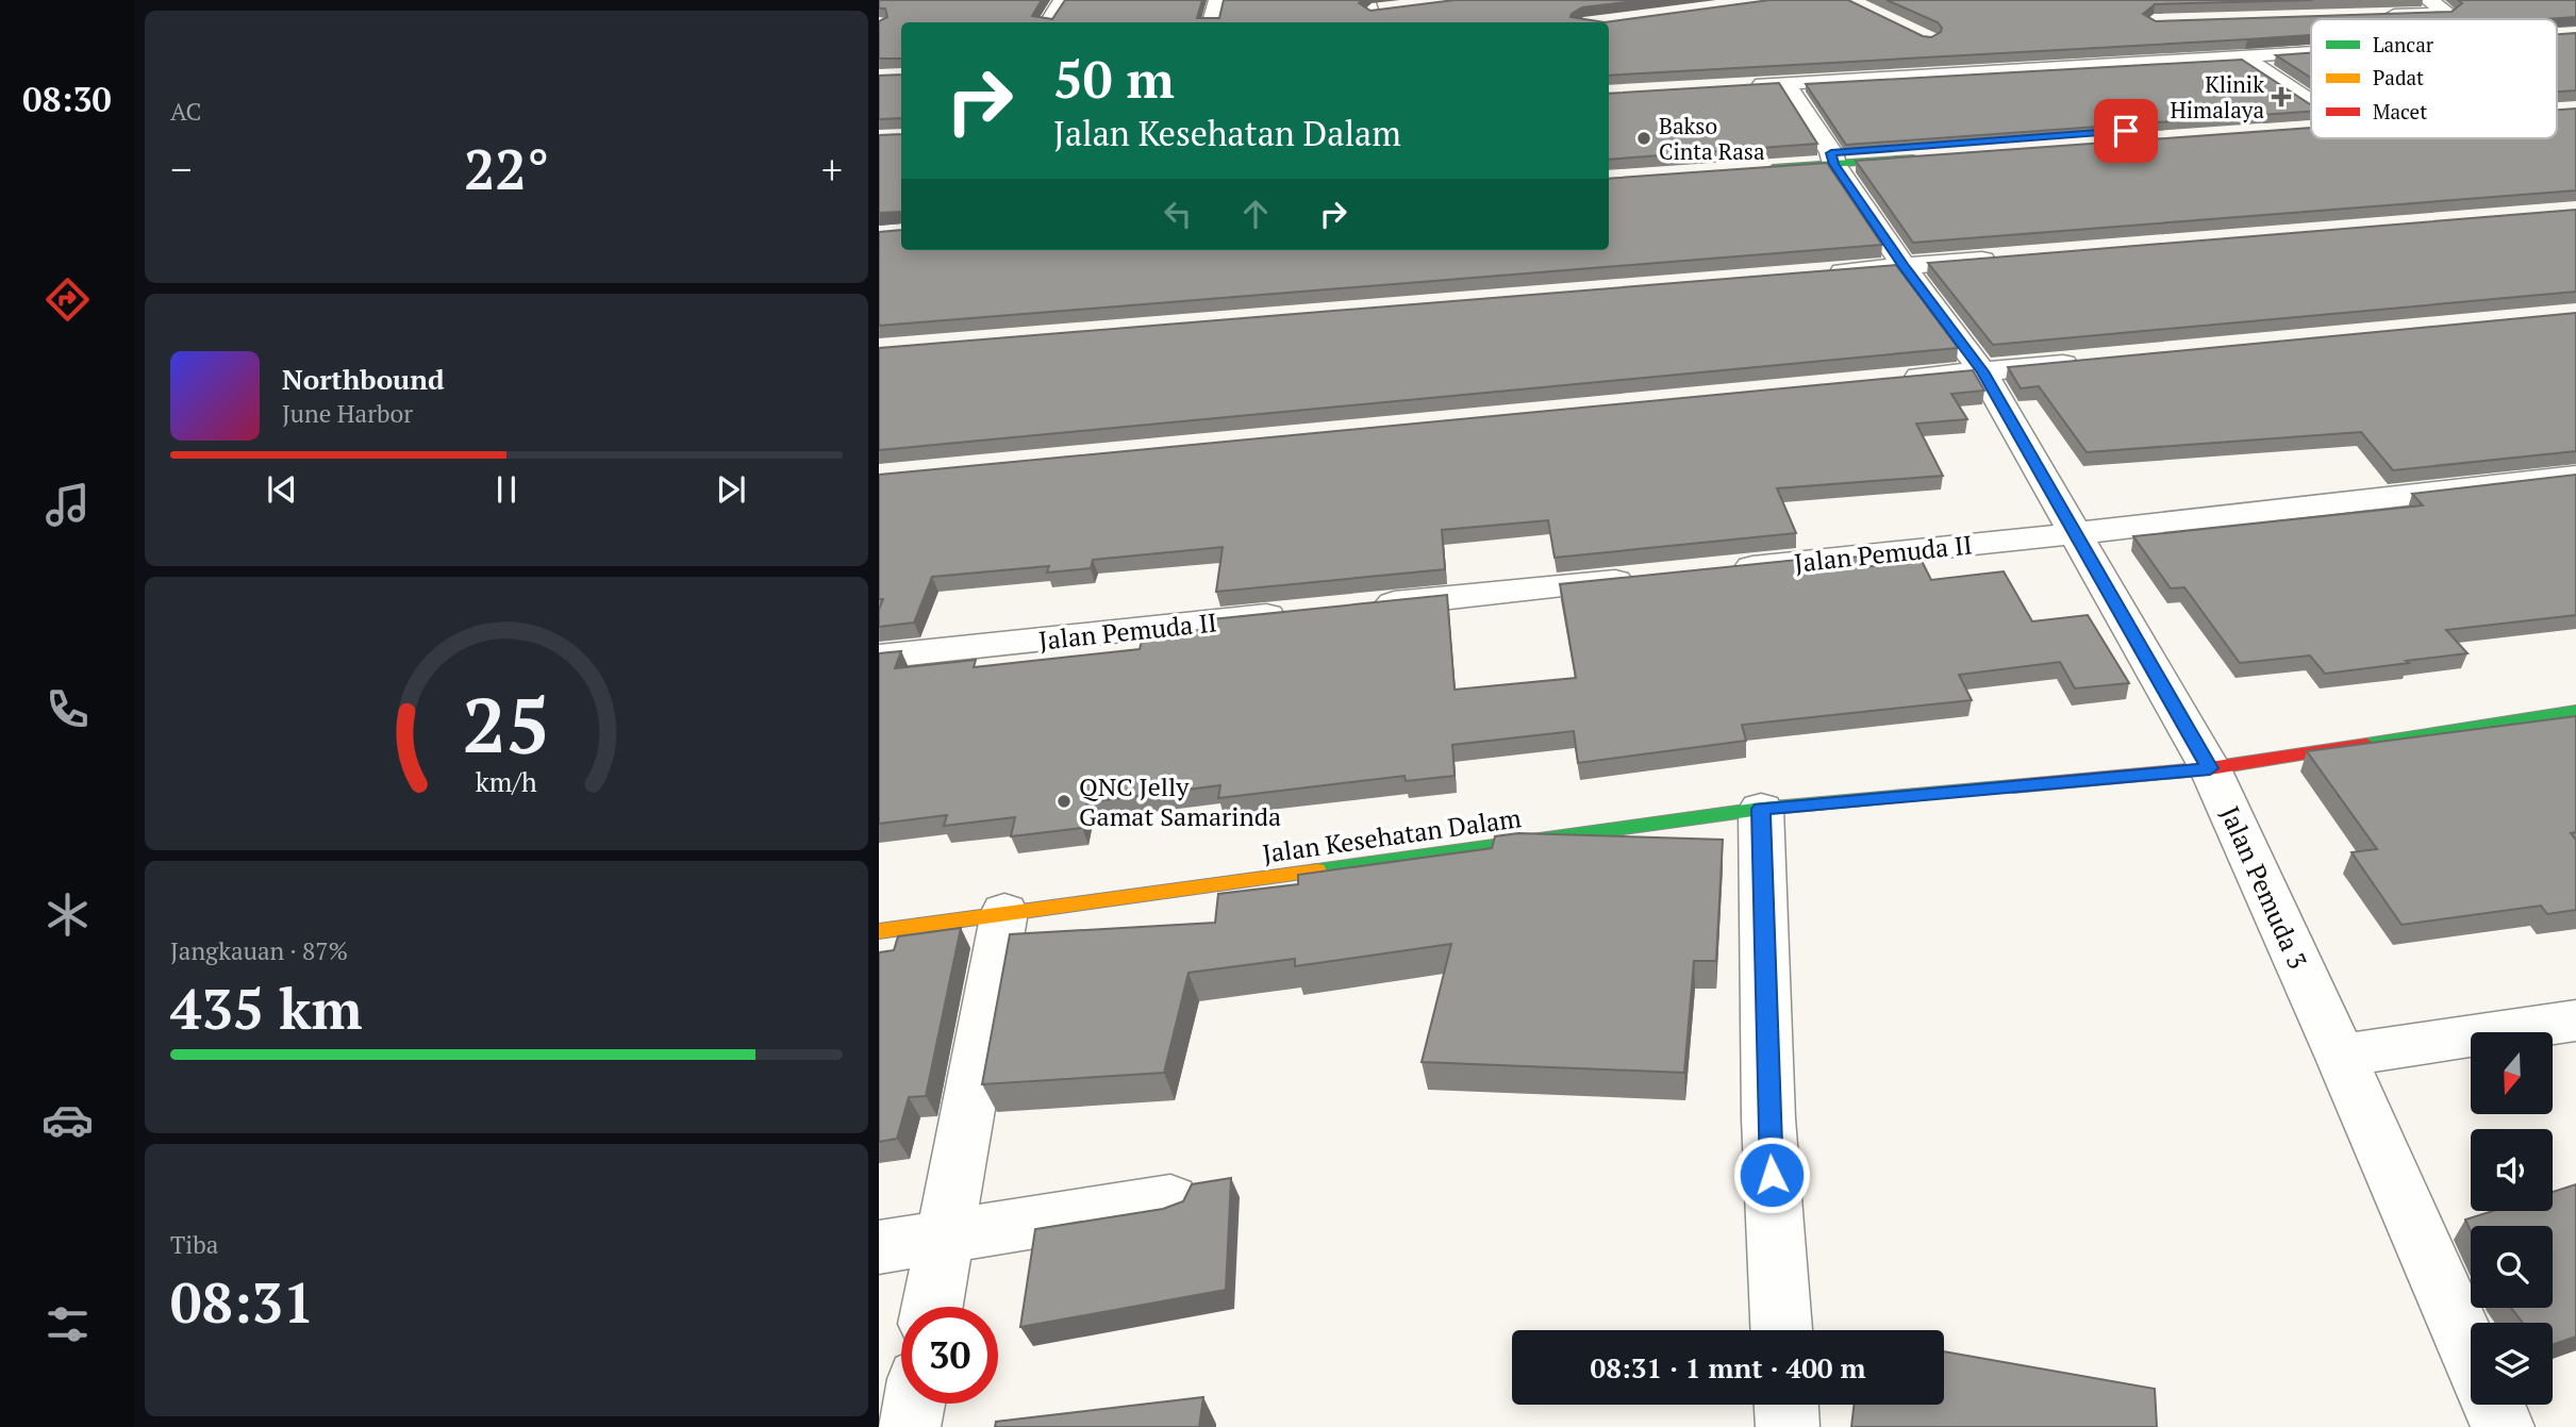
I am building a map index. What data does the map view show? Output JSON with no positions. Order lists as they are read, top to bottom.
{
  "streets": {
    "street": ["Jalan Pemuda II", "Jalan Kesehatan Dalam", "Jalan Pemuda 3"]
  },
  "crossings": [
    ["Jalan Pemuda II", "Jalan Pemuda 3"],
    ["Jalan Kesehatan Dalam", "Jalan Pemuda 3"]
  ],
  "places": {
    "health": ["Klinik Himalaya"],
    "other": ["Bakso Cinta Rasa", "QNC Jelly Gamat Samarinda"]
  },
  "legend": ["Lancar", "Padat", "Macet"],
  "north": "bottom",
  "page": {
    "tabs": "08:30",
    "tile": [
      "AC",
      ["Jangkauan · 87%", "435 km"],
      ["Tiba", "08:31"]
    ],
    "turn": ["50 m", "Jalan Kesehatan Dalam"],
    "heat": ["−", "22°", "+"],
    "song": ["Northbound", "June Harbor"],
    "limit": "30",
    "trip": "08:31 · 1 mnt · 400 m",
    "gauge": ["25", "km/h"]
  }
}
